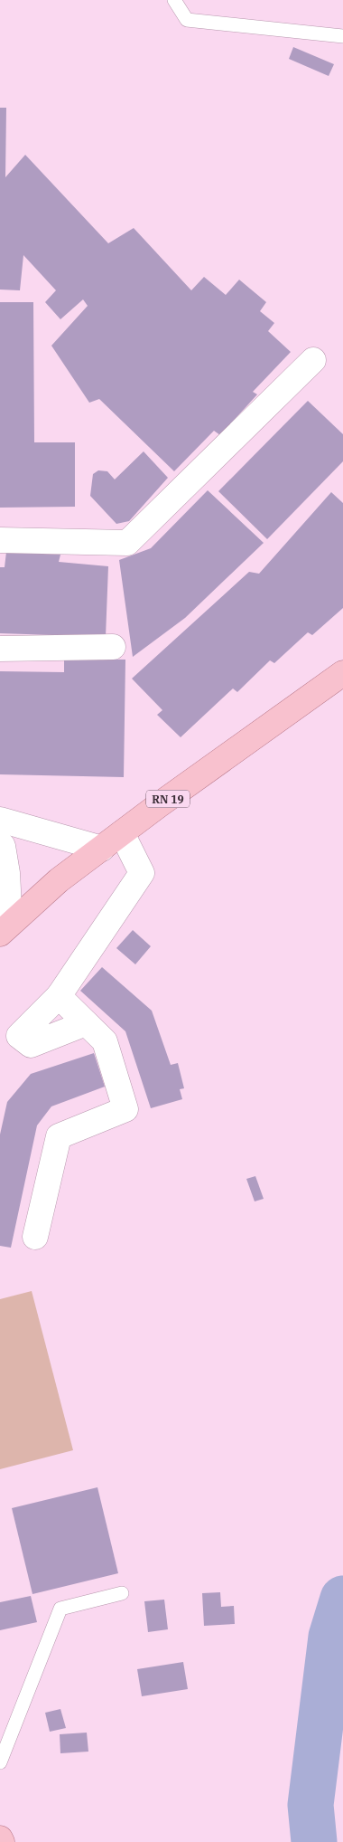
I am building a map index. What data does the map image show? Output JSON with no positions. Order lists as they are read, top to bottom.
{
  "streets": {
    "main road": ["RN 19"]
  }
}
